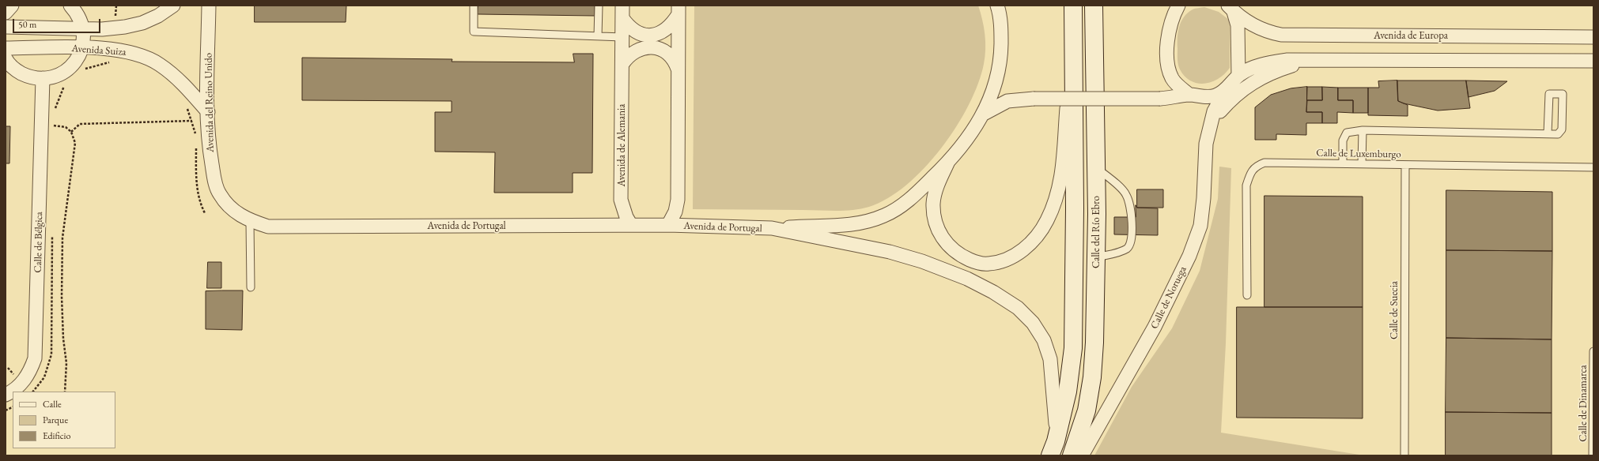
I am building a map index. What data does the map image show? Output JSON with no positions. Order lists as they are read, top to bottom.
{
  "streets": {
    "main road": ["Calle del Río Ebro"],
    "street": [
      "Avenida de Europa",
      "Avenida Suiza",
      "Avenida del Reino Unido",
      "Avenida de Alemania",
      "Avenida de Portugal",
      "Calle de Bélgica",
      "Calle de Noruega"
    ],
    "lane": ["Calle de Luxemburgo", "Calle de Suecia", "Calle de Dinamarca"]
  },
  "crossings": [
    ["Avenida Suiza", "Avenida del Reino Unido"],
    ["Avenida del Reino Unido", "Avenida de Portugal"],
    ["Avenida de Alemania", "Avenida de Portugal"],
    ["Calle de Luxemburgo", "Calle de Suecia"],
    ["Avenida de Portugal", "Calle del Río Ebro"]
  ],
  "legend": ["Calle", "Parque", "Edificio"],
  "scale_bar": "50 m"
}
